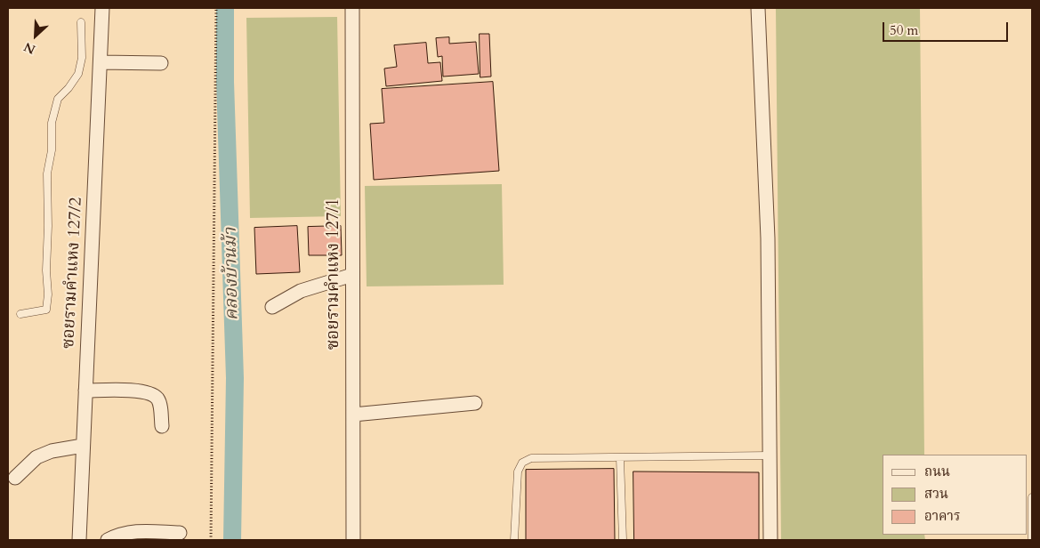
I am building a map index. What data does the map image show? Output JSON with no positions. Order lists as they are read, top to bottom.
{
  "streets": {
    "street": ["ซอยรามคำแหง 127/2", "ซอยรามคำแหง 127/1"]
  },
  "water": ["คลองบ้านม้า"],
  "legend": ["ถนน", "สวน", "อาคาร"],
  "scale_bar": "50 m",
  "north": "bottom left"
}
